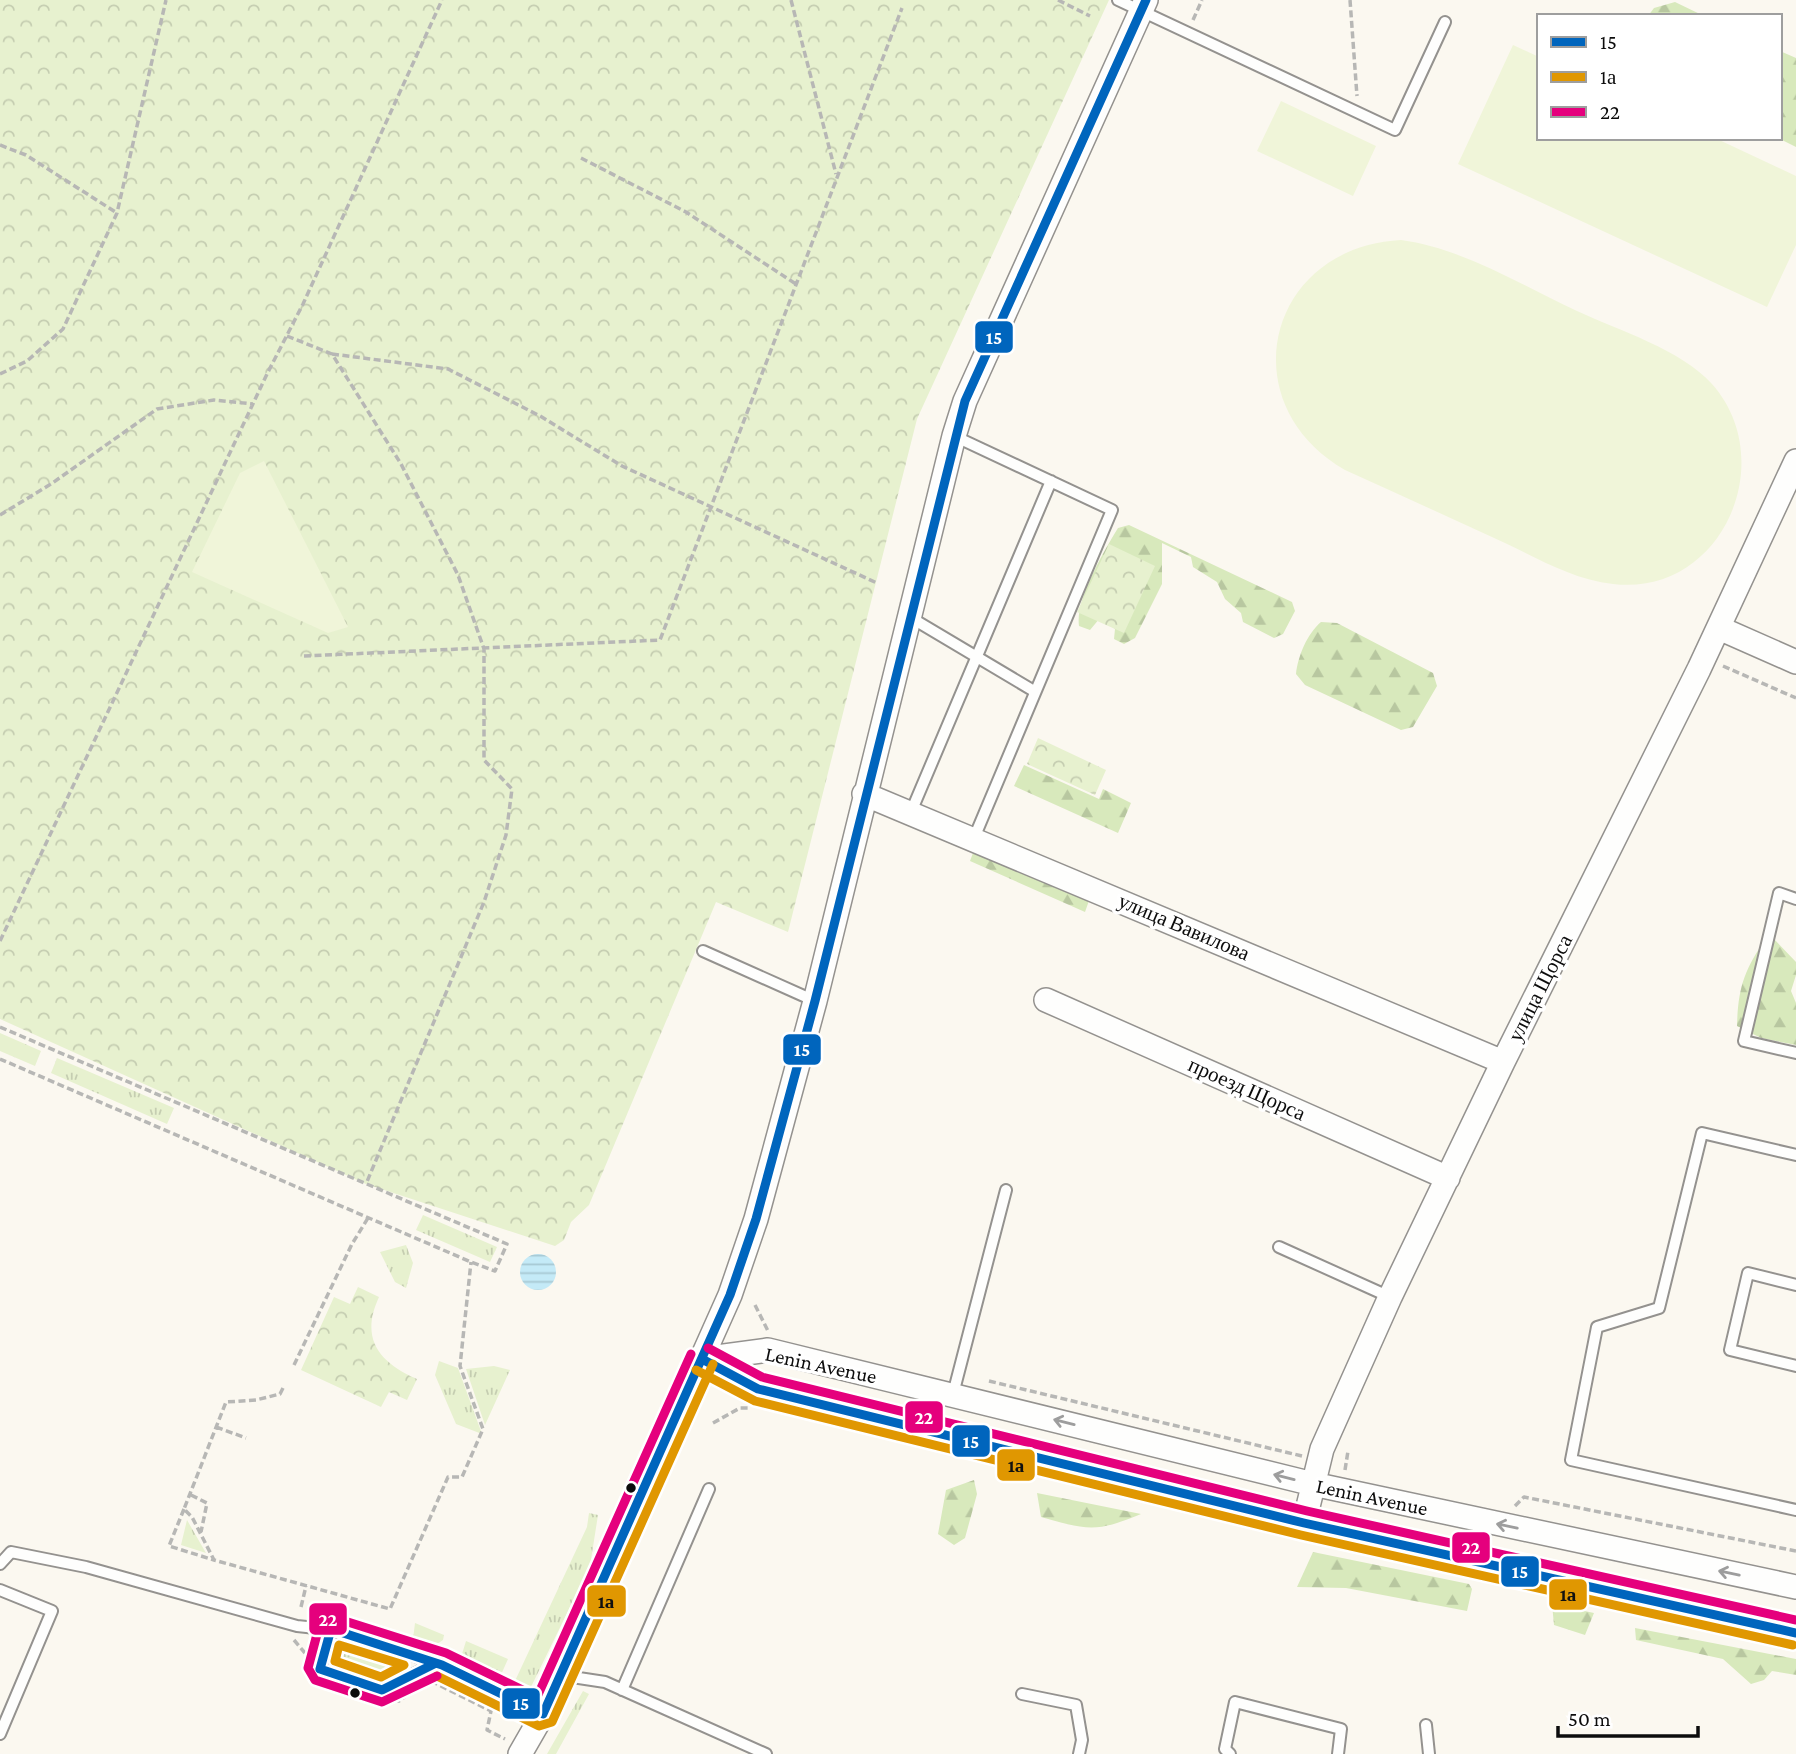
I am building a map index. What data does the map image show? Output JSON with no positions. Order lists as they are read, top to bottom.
{
  "streets": {
    "street": [
      "улица Вавилова",
      "улица Щорса",
      "проезд Щорса",
      "Lenin Avenue"
    ]
  },
  "crossings": [
    ["улица Вавилова", "улица Щорса"],
    ["улица Щорса", "проезд Щорса"],
    ["улица Щорса", "Lenin Avenue"]
  ],
  "lines": ["transit line 15", "transit line 22", "transit line 1а"],
  "legend": ["15", "1а", "22"],
  "scale_bar": "50 m"
}
